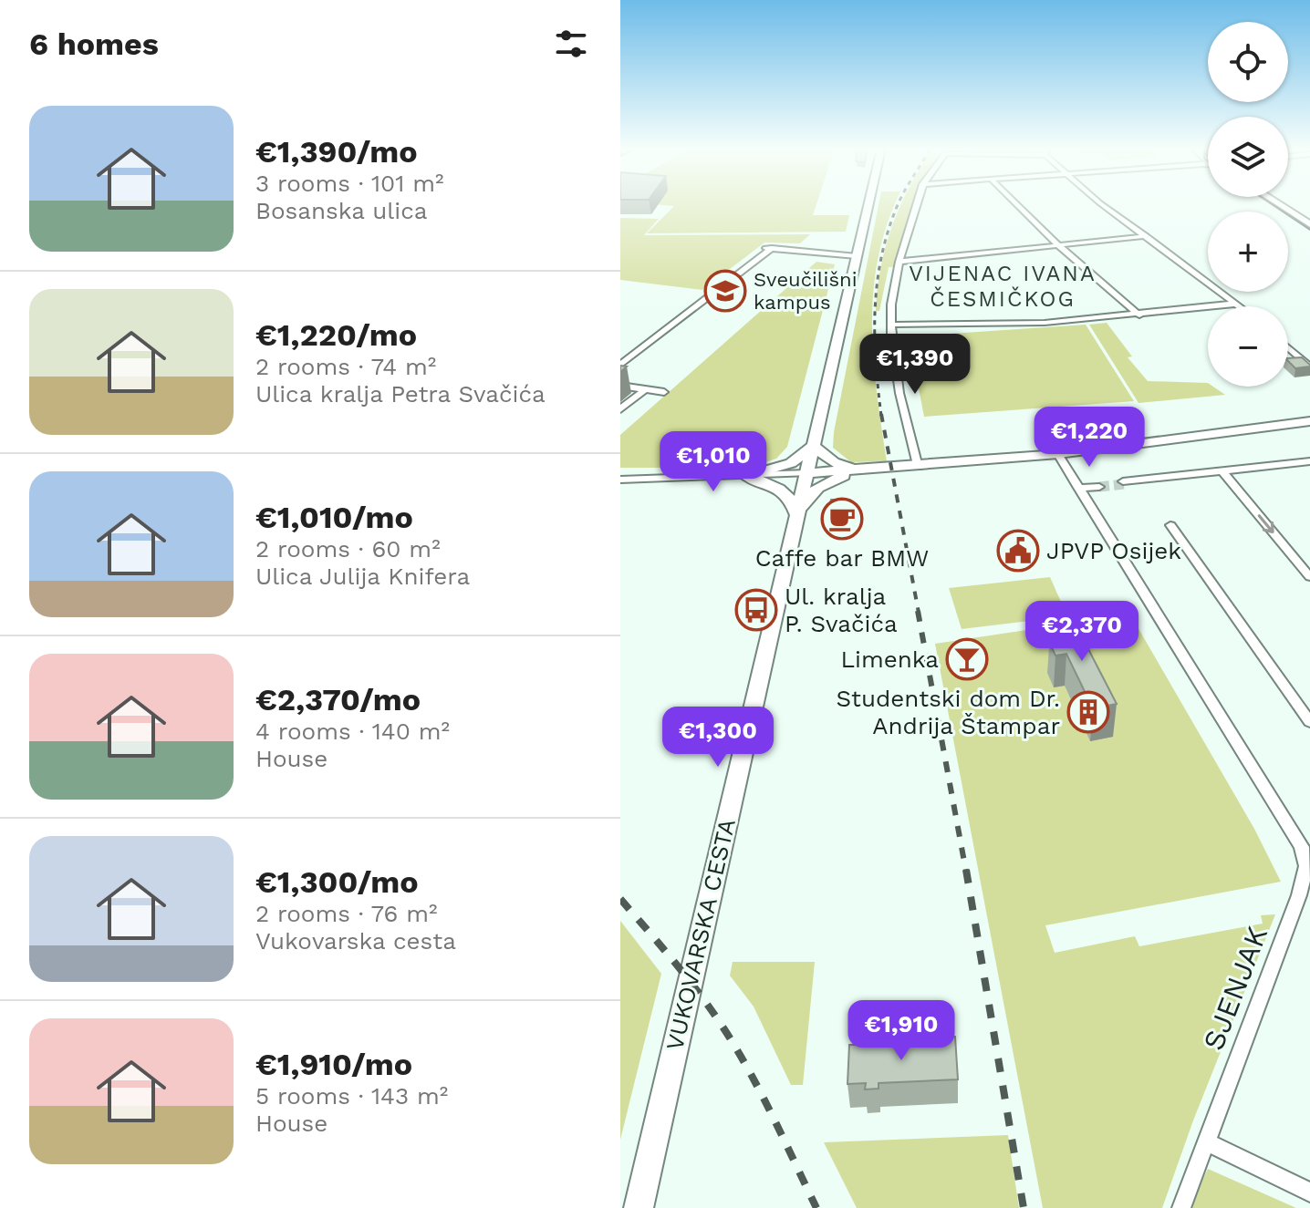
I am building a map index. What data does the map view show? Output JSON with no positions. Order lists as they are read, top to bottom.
{
  "streets": {
    "main road": ["VUKOVARSKA CESTA"],
    "street": ["SJENJAK"]
  },
  "districts": ["VIJENAC IVANA ČESMIČKOG"],
  "places": {
    "school or university": ["Sveučilišni kampus"],
    "cafe": ["Caffe bar BMW"],
    "public building": ["JPVP Osijek"],
    "bus stop": ["Ul. kralja P. Svačića"],
    "bar": ["Limenka"],
    "building": ["Studentski dom Dr. Andrija Štampar"]
  },
  "page": {
    "heading": "6 homes",
    "map_buttons": ["+", "−"],
    "list": [
      {
        "name": "€1,390/mo",
        "note": "3 rooms · 101 m² · Bosanska ulica"
      },
      {
        "name": "€1,220/mo",
        "note": "2 rooms · 74 m² · Ulica kralja Petra Svačića"
      },
      {
        "name": "€1,010/mo",
        "note": "2 rooms · 60 m² · Ulica Julija Knifera"
      },
      {
        "name": "€2,370/mo",
        "note": "4 rooms · 140 m² · House"
      },
      {
        "name": "€1,300/mo",
        "note": "2 rooms · 76 m² · Vukovarska cesta"
      },
      {
        "name": "€1,910/mo",
        "note": "5 rooms · 143 m² · House"
      }
    ],
    "price": [
      "€1,390",
      "€1,220",
      "€1,010",
      "€2,370",
      "€1,300",
      "€1,910"
    ]
  }
}
